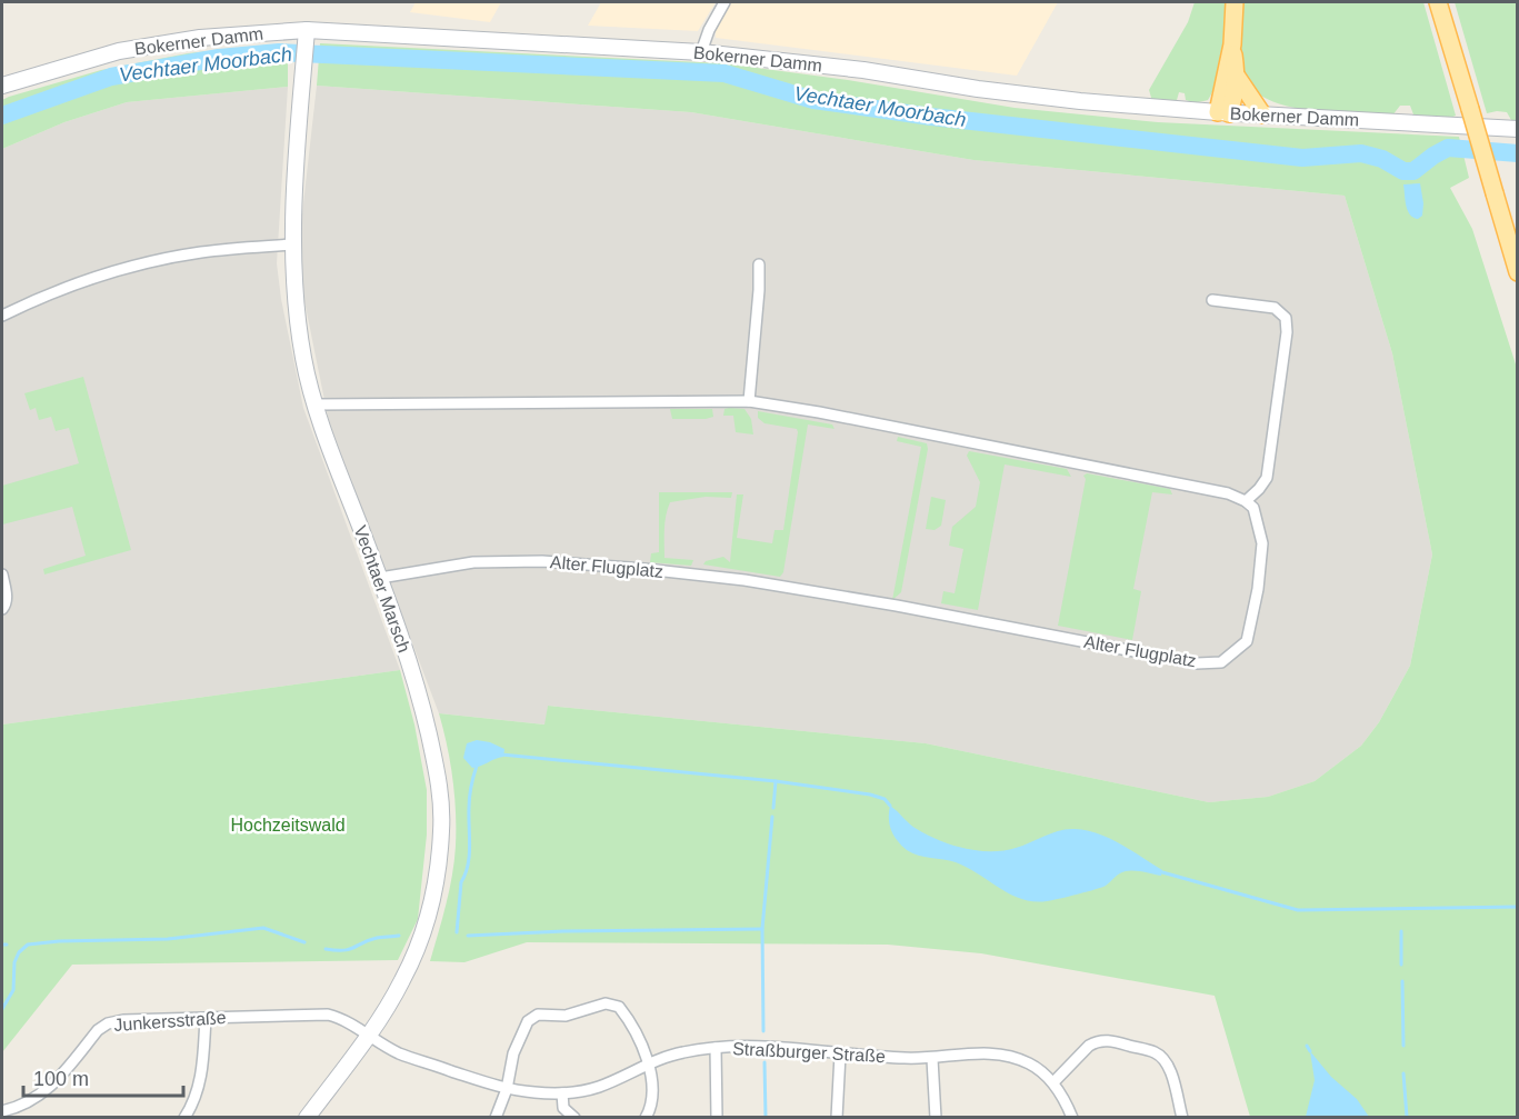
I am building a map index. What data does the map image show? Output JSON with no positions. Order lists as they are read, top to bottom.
{
  "streets": {
    "main road": ["Bokerner Damm", "Vechtaer Marsch"],
    "street": ["Alter Flugplatz", "Junkersstraße", "Straßburger Straße"]
  },
  "crossings": [
    ["Bokerner Damm", "Vechtaer Marsch"],
    ["Alter Flugplatz", "Vechtaer Marsch"],
    ["Vechtaer Marsch", "Junkersstraße"],
    ["Vechtaer Marsch", "Straßburger Straße"],
    ["Junkersstraße", "Straßburger Straße"]
  ],
  "water": ["Vechtaer Moorbach"],
  "parks": ["Hochzeitswald"],
  "scale_bar": "100 m"
}
